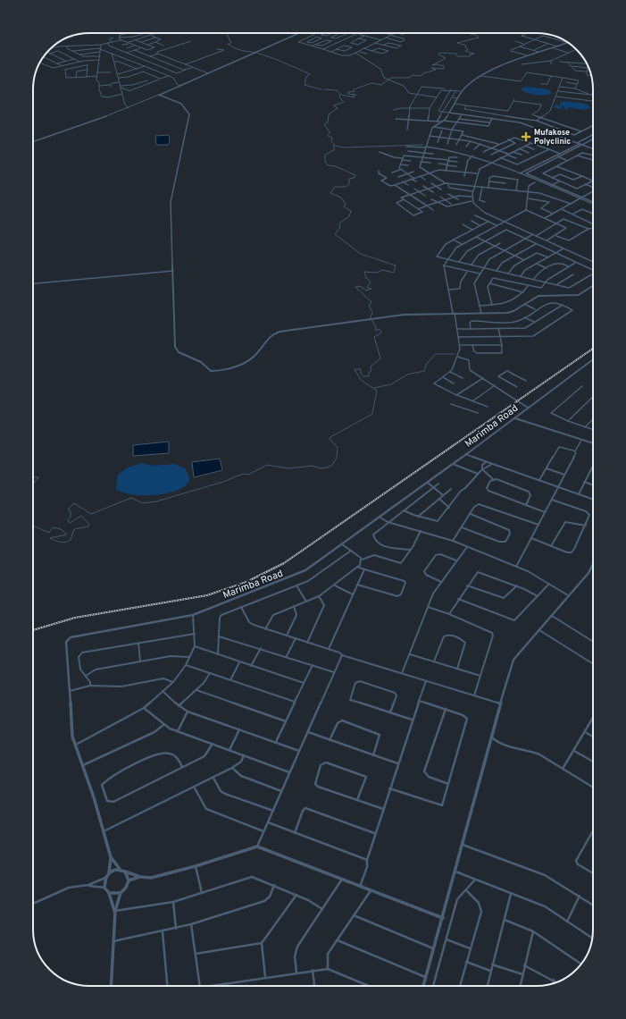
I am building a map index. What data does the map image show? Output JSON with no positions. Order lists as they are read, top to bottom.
{
  "streets": {
    "street": ["Marimba Road"]
  },
  "places": {
    "health": ["Mufakose Polyclinic"]
  }
}
